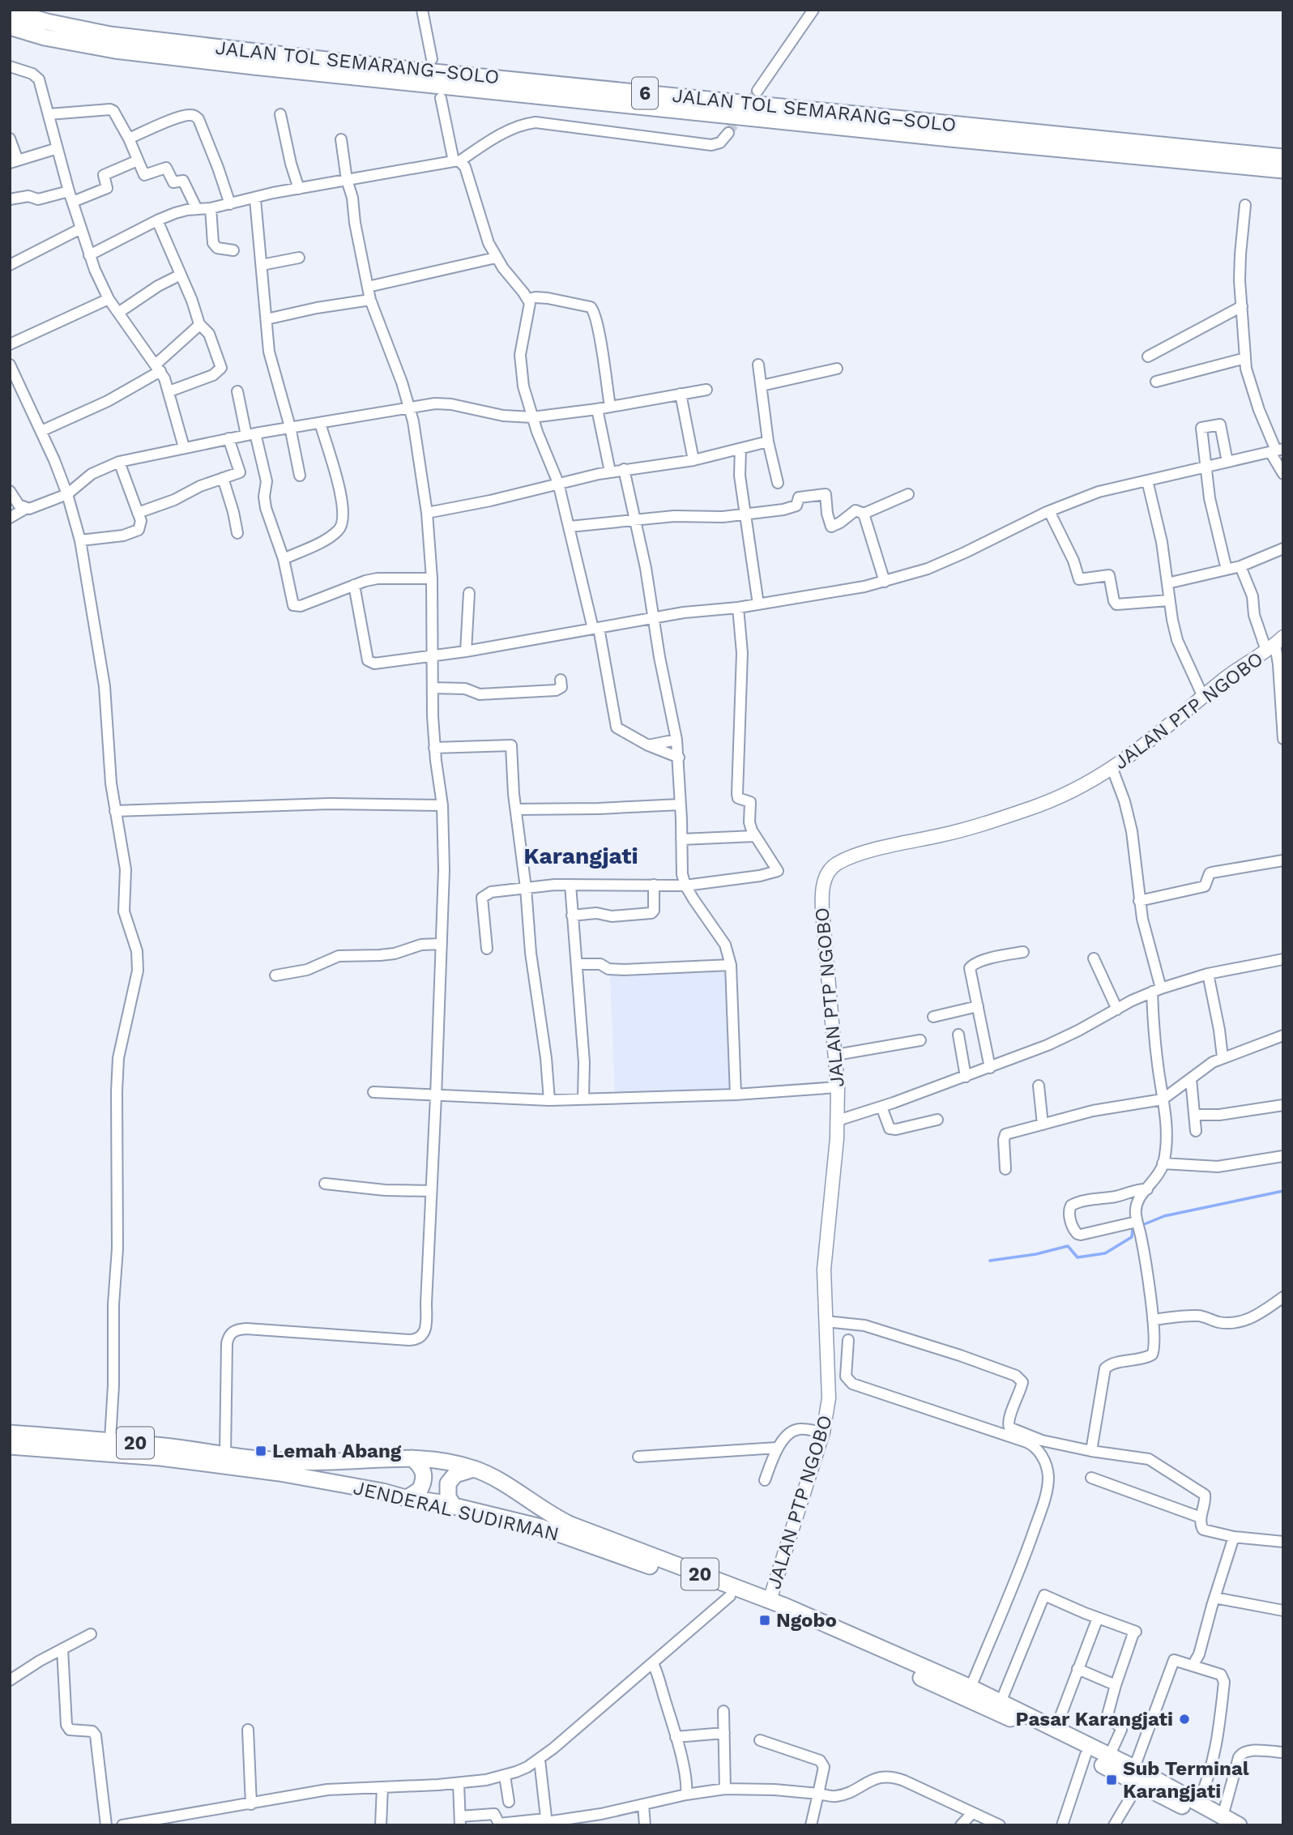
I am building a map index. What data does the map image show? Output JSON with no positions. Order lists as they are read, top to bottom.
{
  "streets": {
    "highway": [
      "JALAN TOL SEMARANG–SOLO",
      "6",
      "20",
      "JENDERAL SUDIRMAN"
    ],
    "main road": ["JALAN PTP NGOBO"]
  },
  "crossings": [
    ["JALAN PTP NGOBO", "JENDERAL SUDIRMAN"]
  ],
  "districts": ["Karangjati"],
  "places": {
    "transit": ["Lemah Abang", "Ngobo", "Sub Terminal Karangjati"],
    "other": ["Pasar Karangjati"]
  }
}
